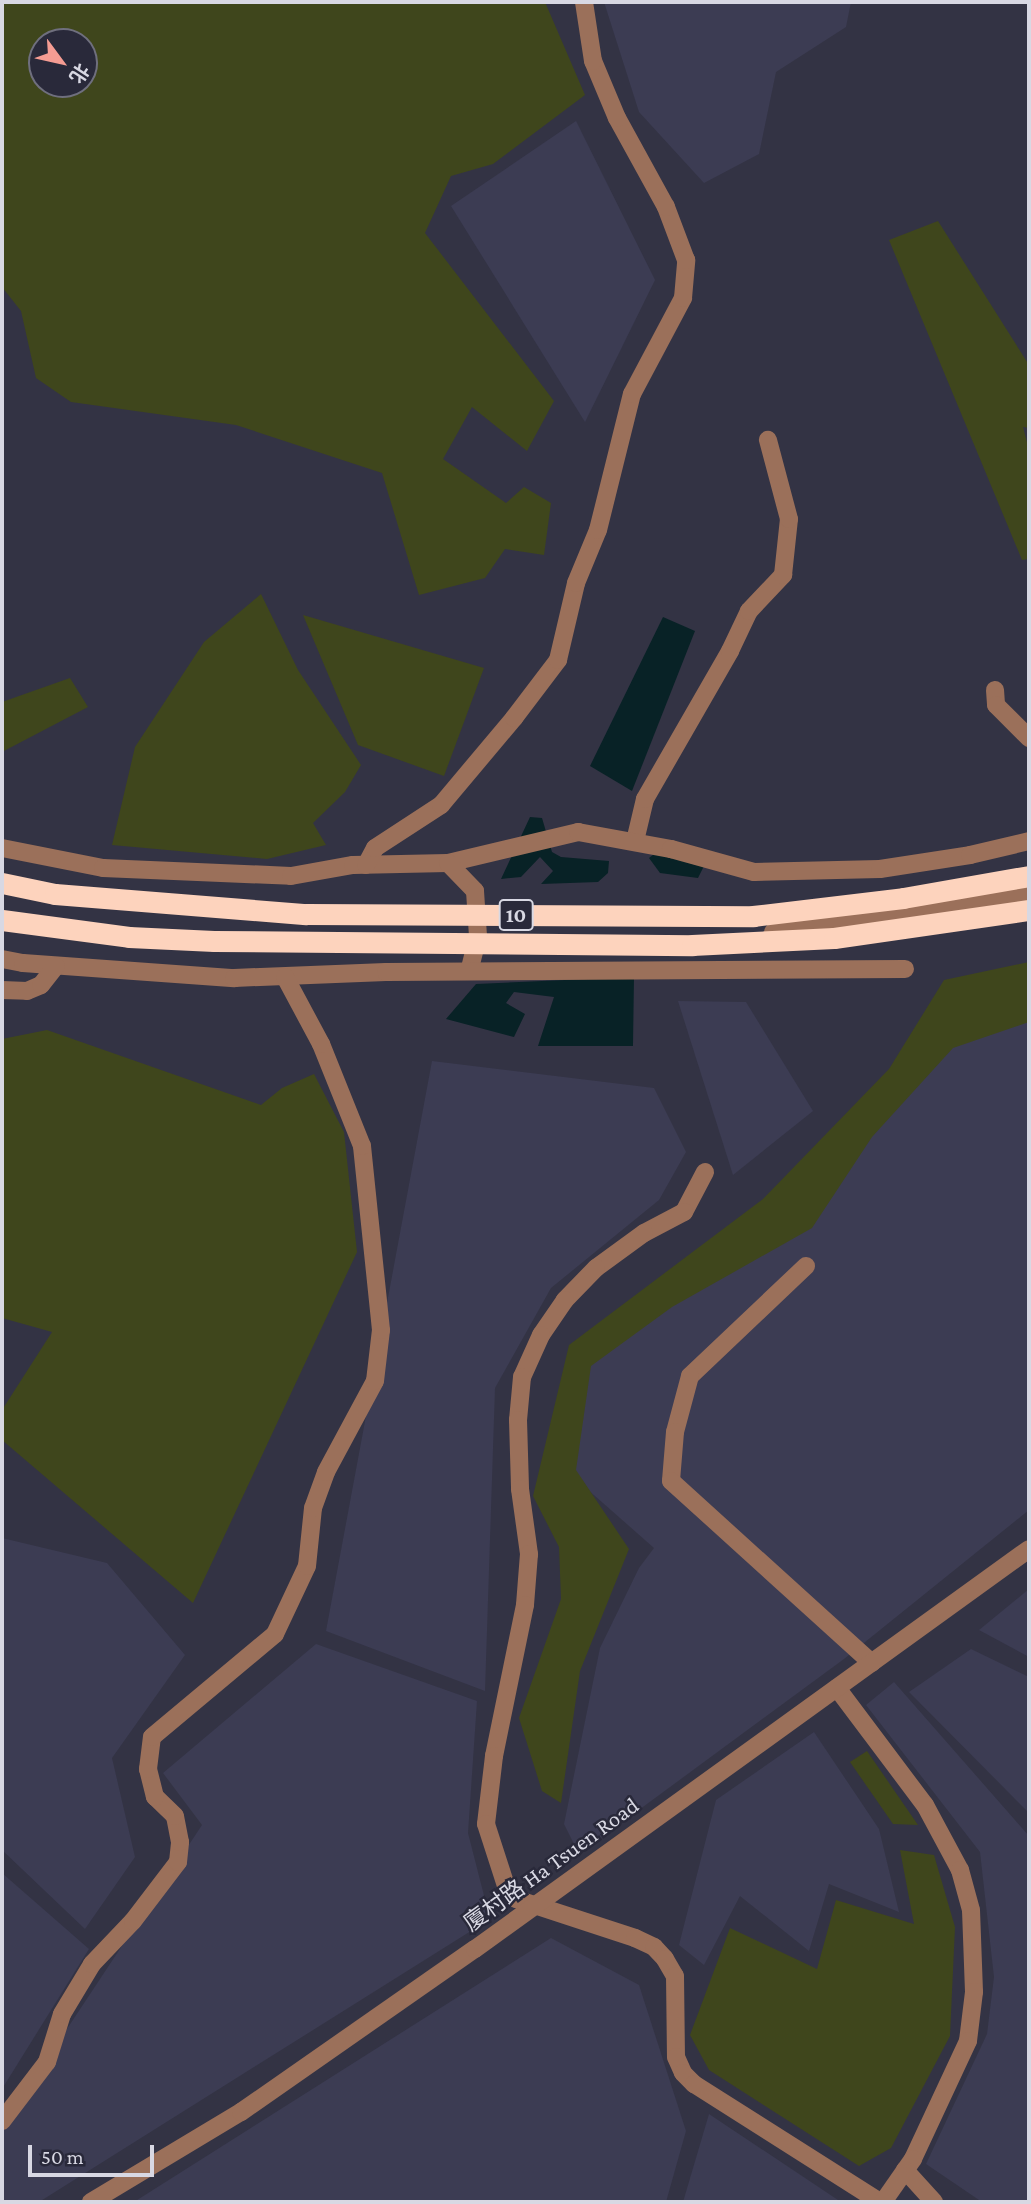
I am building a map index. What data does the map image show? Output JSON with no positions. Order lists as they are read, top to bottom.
{
  "streets": {
    "highway": ["10"],
    "street": ["廈村路 Ha Tsuen Road"]
  },
  "scale_bar": "50 m",
  "north": "bottom right"
}
